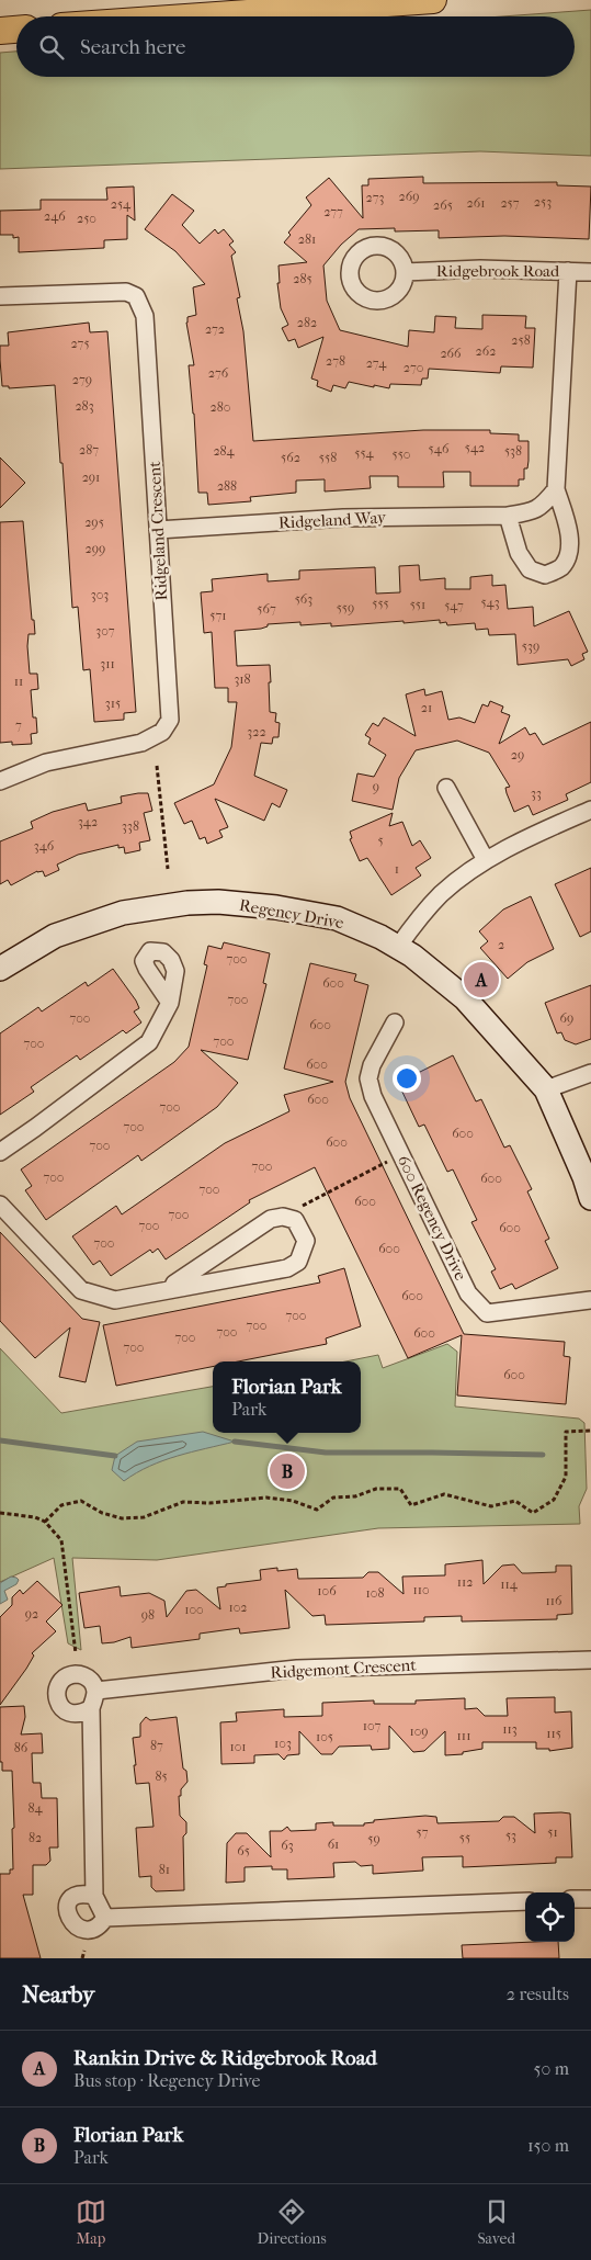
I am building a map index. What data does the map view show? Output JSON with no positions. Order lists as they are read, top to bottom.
{
  "streets": {
    "street": [
      "Ridgebrook Road",
      "Ridgeland Way",
      "Ridgeland Crescent",
      "Regency Drive",
      "600 Regency Drive",
      "Ridgemont Crescent"
    ]
  },
  "crossings": [
    ["Ridgeland Way", "Ridgeland Crescent"]
  ],
  "house_numbers": [
    "269",
    "273",
    "253",
    "261",
    "257",
    "254",
    "265",
    "277",
    "246",
    "250",
    "281",
    "285",
    "282",
    "272",
    "258",
    "275",
    "262",
    "266",
    "278",
    "274",
    "270",
    "276",
    "279",
    "283",
    "280",
    "542",
    "546",
    "287",
    "284",
    "538",
    "554",
    "550",
    "562",
    "558",
    "291",
    "288",
    "295",
    "299",
    "303",
    "563",
    "543",
    "555",
    "551",
    "547",
    "559",
    "567",
    "571",
    "307",
    "539",
    "311",
    "318",
    "11",
    "315",
    "21",
    "7",
    "322",
    "29",
    "9",
    "33",
    "342",
    "338",
    "5",
    "346",
    "1",
    "2",
    "700",
    "600",
    "700",
    "700",
    "69",
    "600",
    "700",
    "700",
    "600",
    "600",
    "700",
    "700",
    "600",
    "600",
    "700",
    "700",
    "700",
    "600",
    "700",
    "600",
    "700",
    "700",
    "600",
    "700",
    "600",
    "600",
    "700",
    "700",
    "700",
    "600",
    "700",
    "700",
    "600",
    "112",
    "114",
    "110",
    "106",
    "108",
    "116",
    "102",
    "100",
    "92",
    "98",
    "107",
    "113",
    "109",
    "115",
    "111",
    "105",
    "103",
    "87",
    "101",
    "86",
    "85",
    "84",
    "57",
    "51",
    "53",
    "82",
    "55",
    "59",
    "61",
    "63",
    "65",
    "81"
  ],
  "page": {
    "search": "Search here",
    "pins": ["A", "B"],
    "popup": ["Florian Park", "Park"],
    "heading": ["Nearby", "2 results"],
    "list": [
      {
        "mark": "A",
        "name": "Rankin Drive & Ridgebrook Road",
        "note": "Bus stop · Regency Drive",
        "value": "50 m"
      },
      {
        "mark": "B",
        "name": "Florian Park",
        "note": "Park",
        "value": "150 m"
      }
    ],
    "nav": ["Map", "Directions", "Saved"]
  }
}
